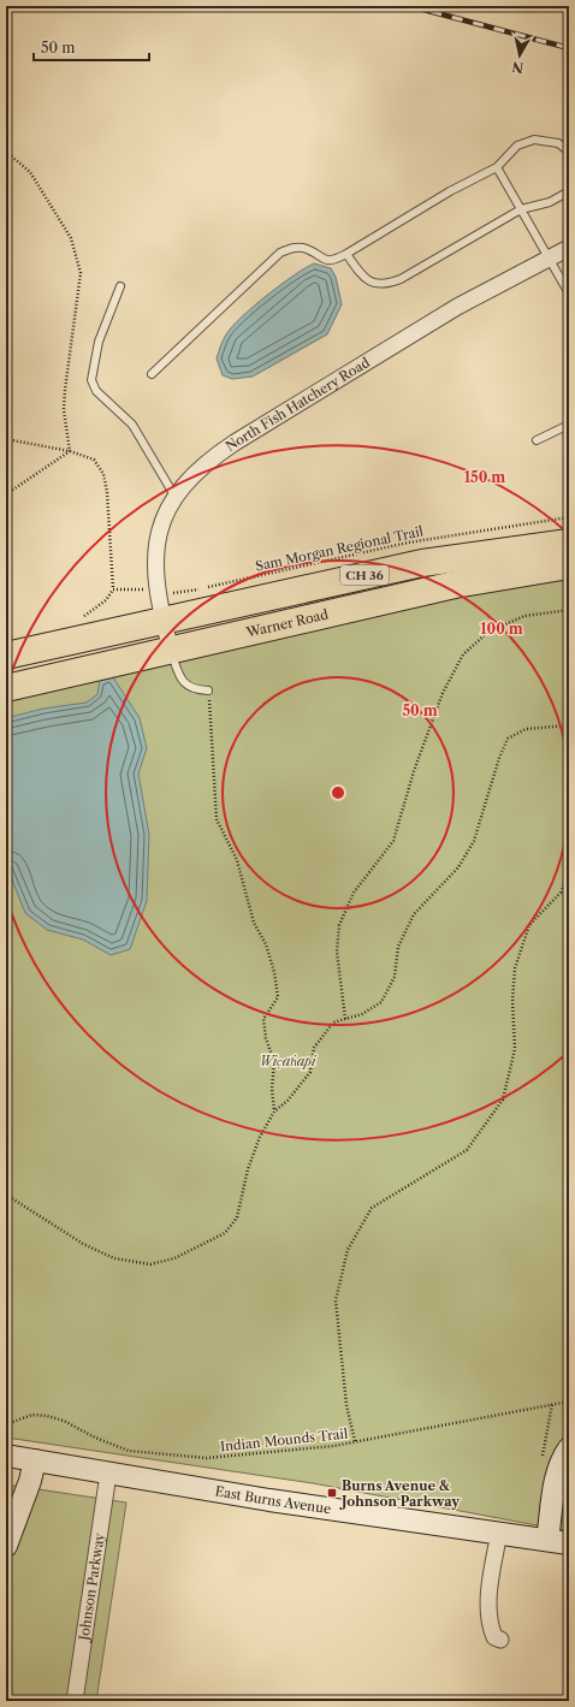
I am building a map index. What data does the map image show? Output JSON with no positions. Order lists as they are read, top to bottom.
{
  "streets": {
    "highway": ["CH 36", "Warner Road"],
    "street": ["North Fish Hatchery Road", "East Burns Avenue", "Johnson Parkway"],
    "path": ["Sam Morgan Regional Trail", "Indian Mounds Trail"]
  },
  "crossings": [
    ["North Fish Hatchery Road", "Sam Morgan Regional Trail"],
    ["North Fish Hatchery Road", "CH 36"],
    ["North Fish Hatchery Road", "Warner Road"],
    ["East Burns Avenue", "Johnson Parkway"]
  ],
  "parks": ["Wic̣aḣapi"],
  "places": {
    "transit": ["Burns Avenue & Johnson Parkway"]
  },
  "scale_bar": "50 m",
  "north": "bottom",
  "rings": ["150 m", "100 m", "50 m"]
}
